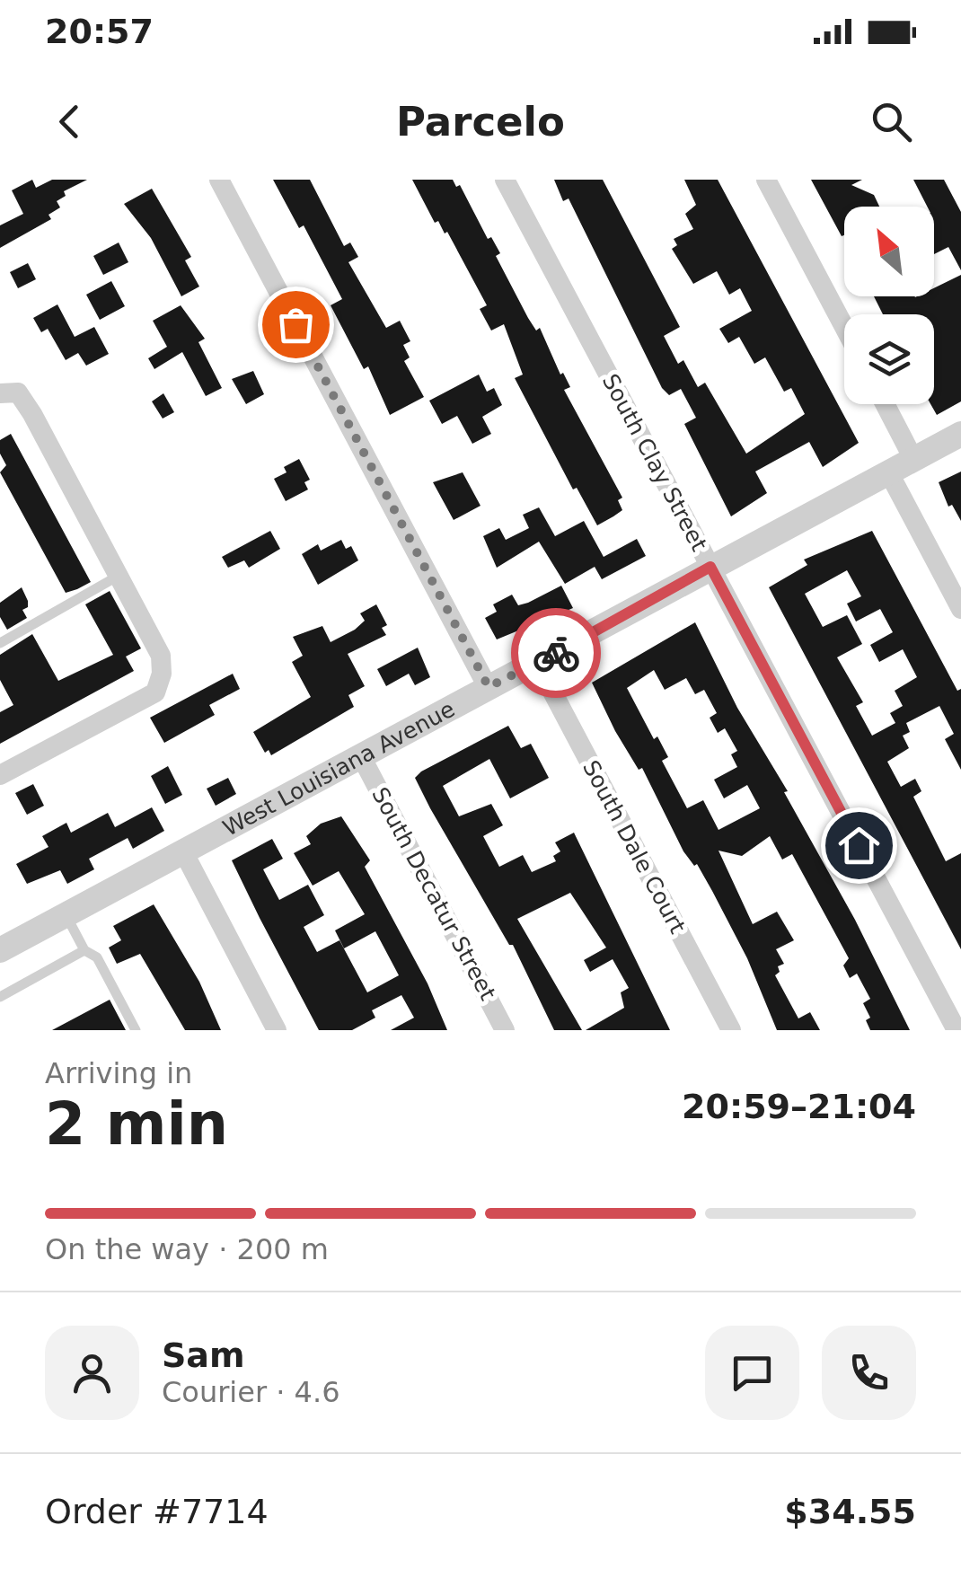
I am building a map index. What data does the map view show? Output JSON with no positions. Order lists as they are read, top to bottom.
{
  "streets": {
    "street": [
      "South Clay Street",
      "West Louisiana Avenue",
      "South Dale Court",
      "South Decatur Street"
    ]
  },
  "crossings": [
    ["South Clay Street", "West Louisiana Avenue"],
    ["West Louisiana Avenue", "South Dale Court"],
    ["West Louisiana Avenue", "South Decatur Street"]
  ],
  "north": "top left",
  "page": {
    "status": "20:57",
    "header": "Parcelo",
    "heading": ["2 min", "Arriving in", "20:59–21:04"],
    "panel": [
      "Sam",
      "Courier · 4.6",
      "Order #7714",
      "$34.55"
    ],
    "bar": "On the way · 200 m"
  }
}
